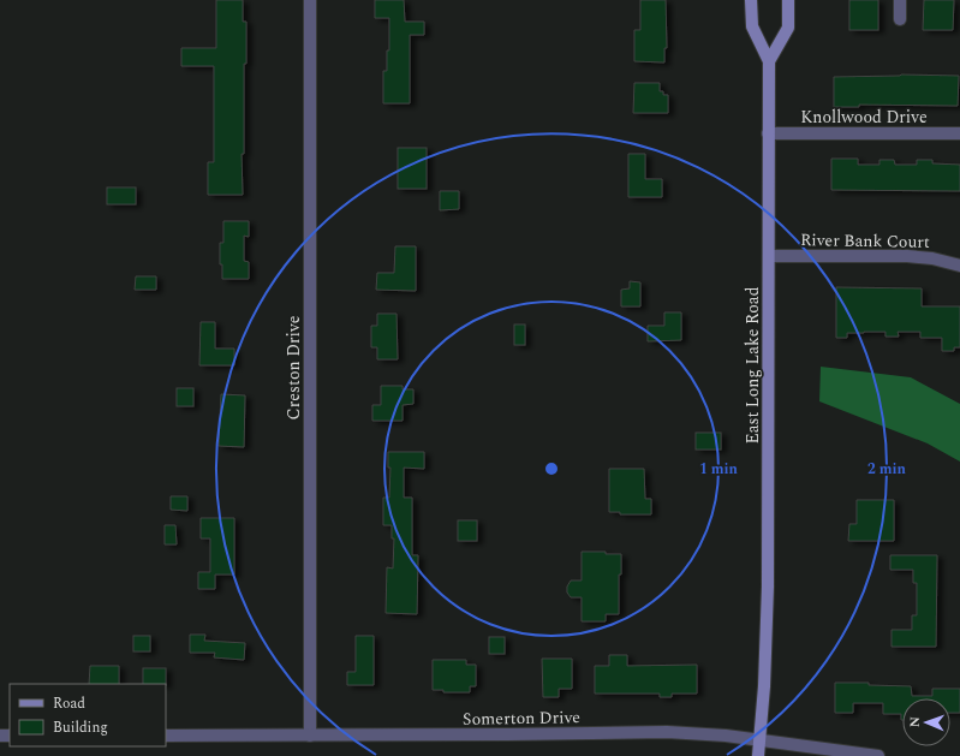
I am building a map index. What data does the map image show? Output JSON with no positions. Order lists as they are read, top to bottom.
{
  "streets": {
    "main road": ["East Long Lake Road"],
    "street": [
      "Knollwood Drive",
      "River Bank Court",
      "Creston Drive",
      "Somerton Drive"
    ]
  },
  "crossings": [
    ["Knollwood Drive", "East Long Lake Road"],
    ["River Bank Court", "East Long Lake Road"],
    ["East Long Lake Road", "Somerton Drive"],
    ["Creston Drive", "Somerton Drive"]
  ],
  "legend": ["Road", "Building"],
  "north": "left",
  "rings": ["1 min", "2 min"]
}
